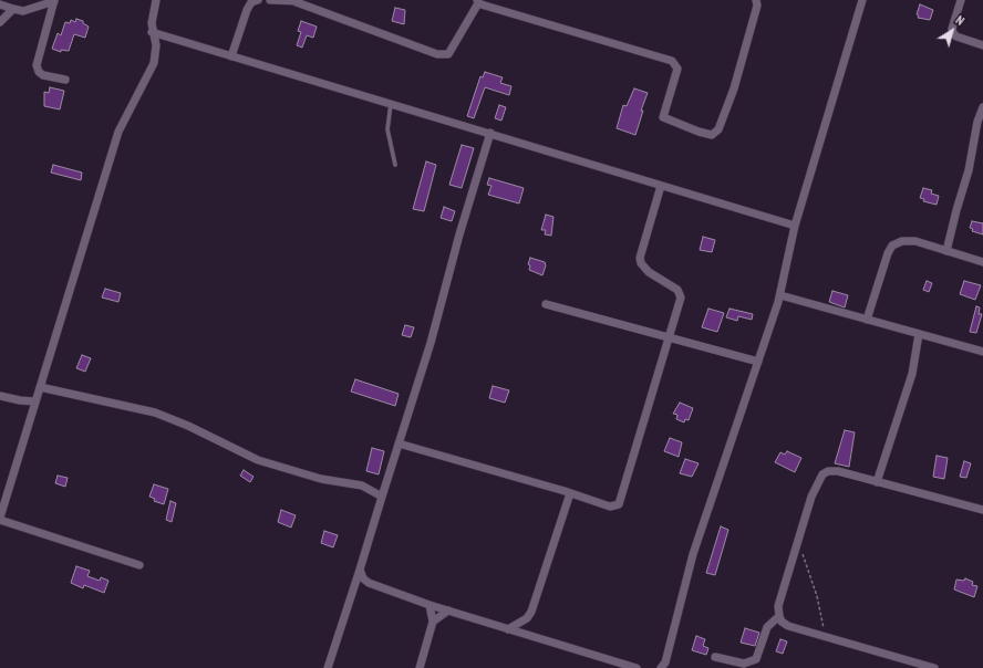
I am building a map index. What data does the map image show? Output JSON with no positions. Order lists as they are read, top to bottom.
{
  "north": "top right"
}
